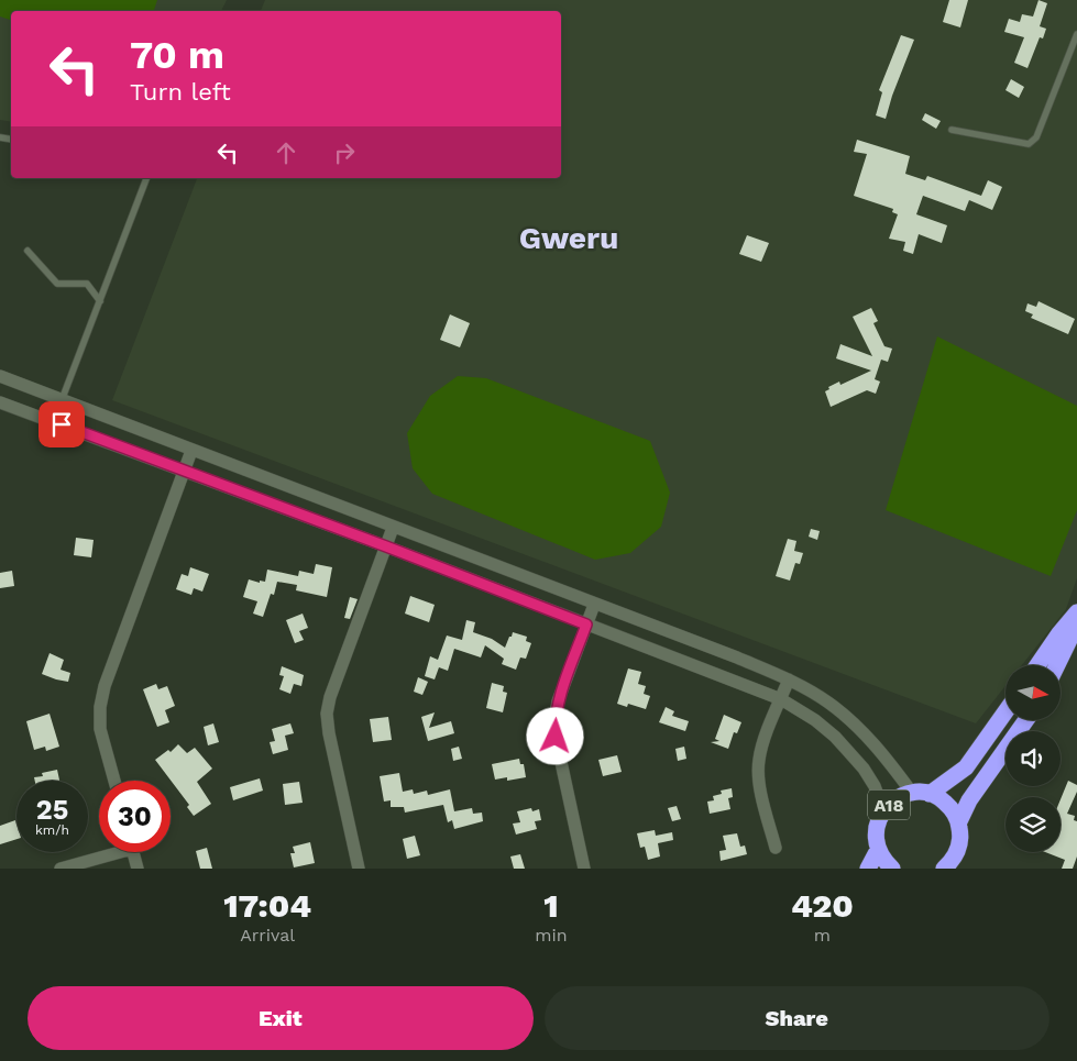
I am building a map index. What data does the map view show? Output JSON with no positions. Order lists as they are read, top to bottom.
{
  "streets": {
    "highway": ["A18"]
  },
  "districts": ["Gweru"],
  "north": "right",
  "page": {
    "turn": ["70 m", "Turn left"],
    "speed": "25 km/h",
    "limit": "30",
    "eta": [
      "17:04",
      "Arrival",
      "1",
      "min",
      "420",
      "m"
    ],
    "buttons": ["Exit", "Share"]
  }
}
